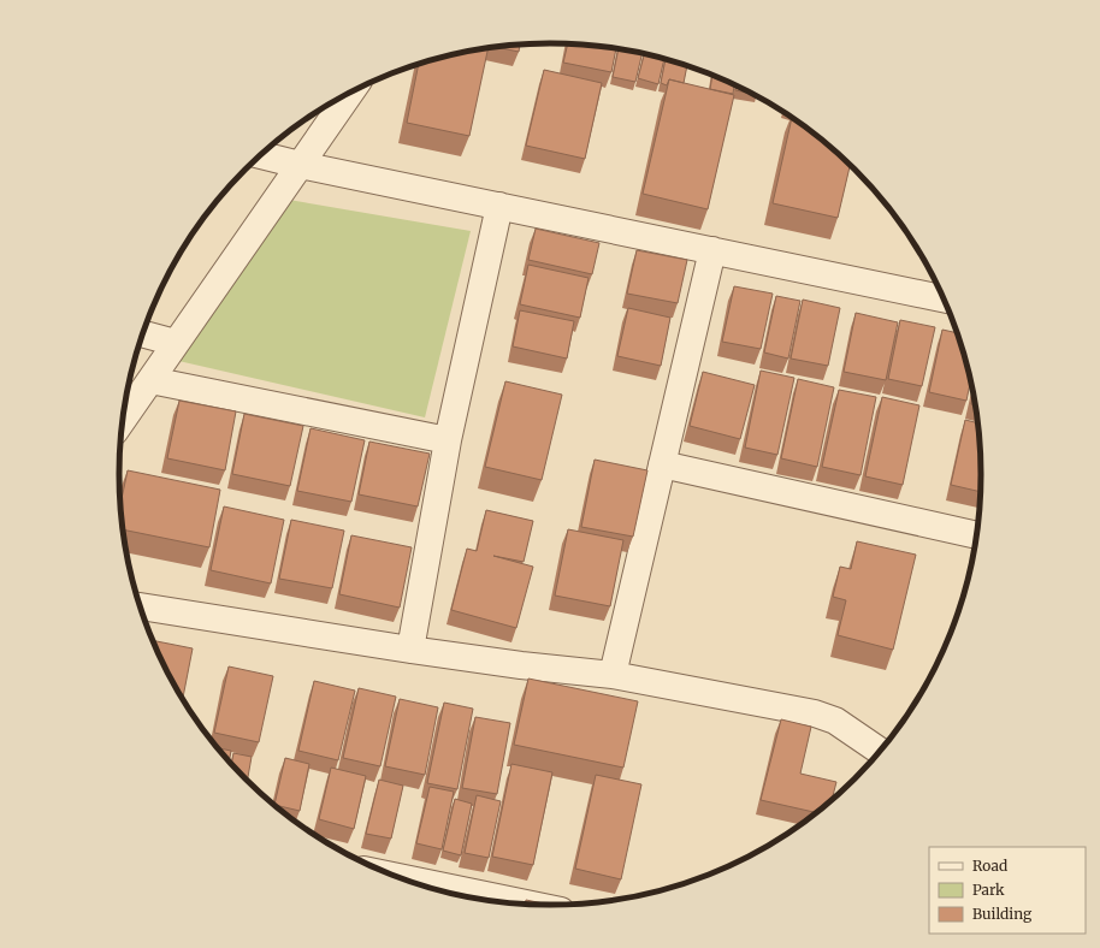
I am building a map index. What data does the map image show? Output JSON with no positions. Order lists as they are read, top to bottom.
{
  "legend": ["Road", "Park", "Building"]
}
